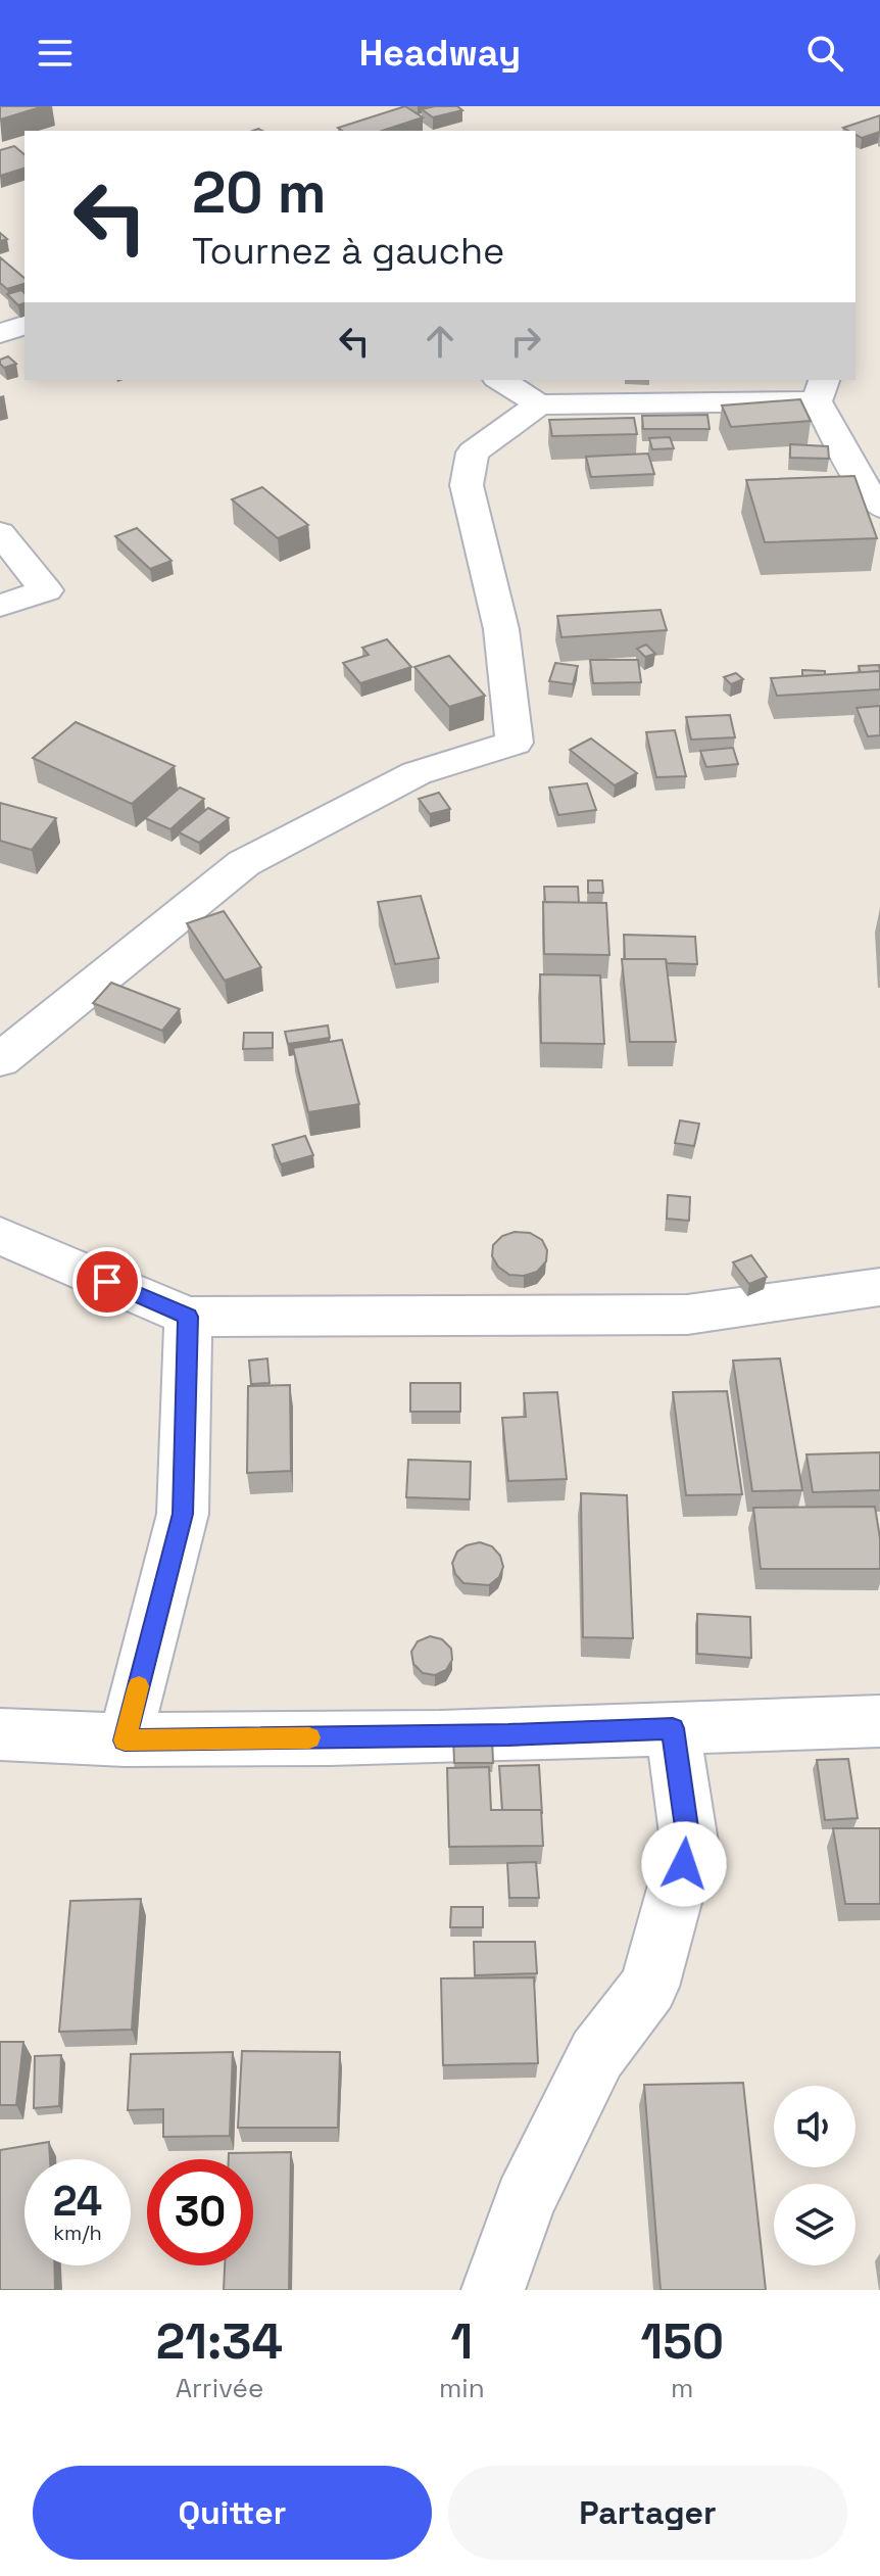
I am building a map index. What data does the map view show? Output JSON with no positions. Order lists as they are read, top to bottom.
{
  "page": {
    "header": "Headway",
    "turn": ["20 m", "Tournez à gauche"],
    "speed": "24 km/h",
    "limit": "30",
    "eta": [
      "21:34",
      "Arrivée",
      "1",
      "min",
      "150",
      "m"
    ],
    "buttons": ["Quitter", "Partager"]
  }
}
